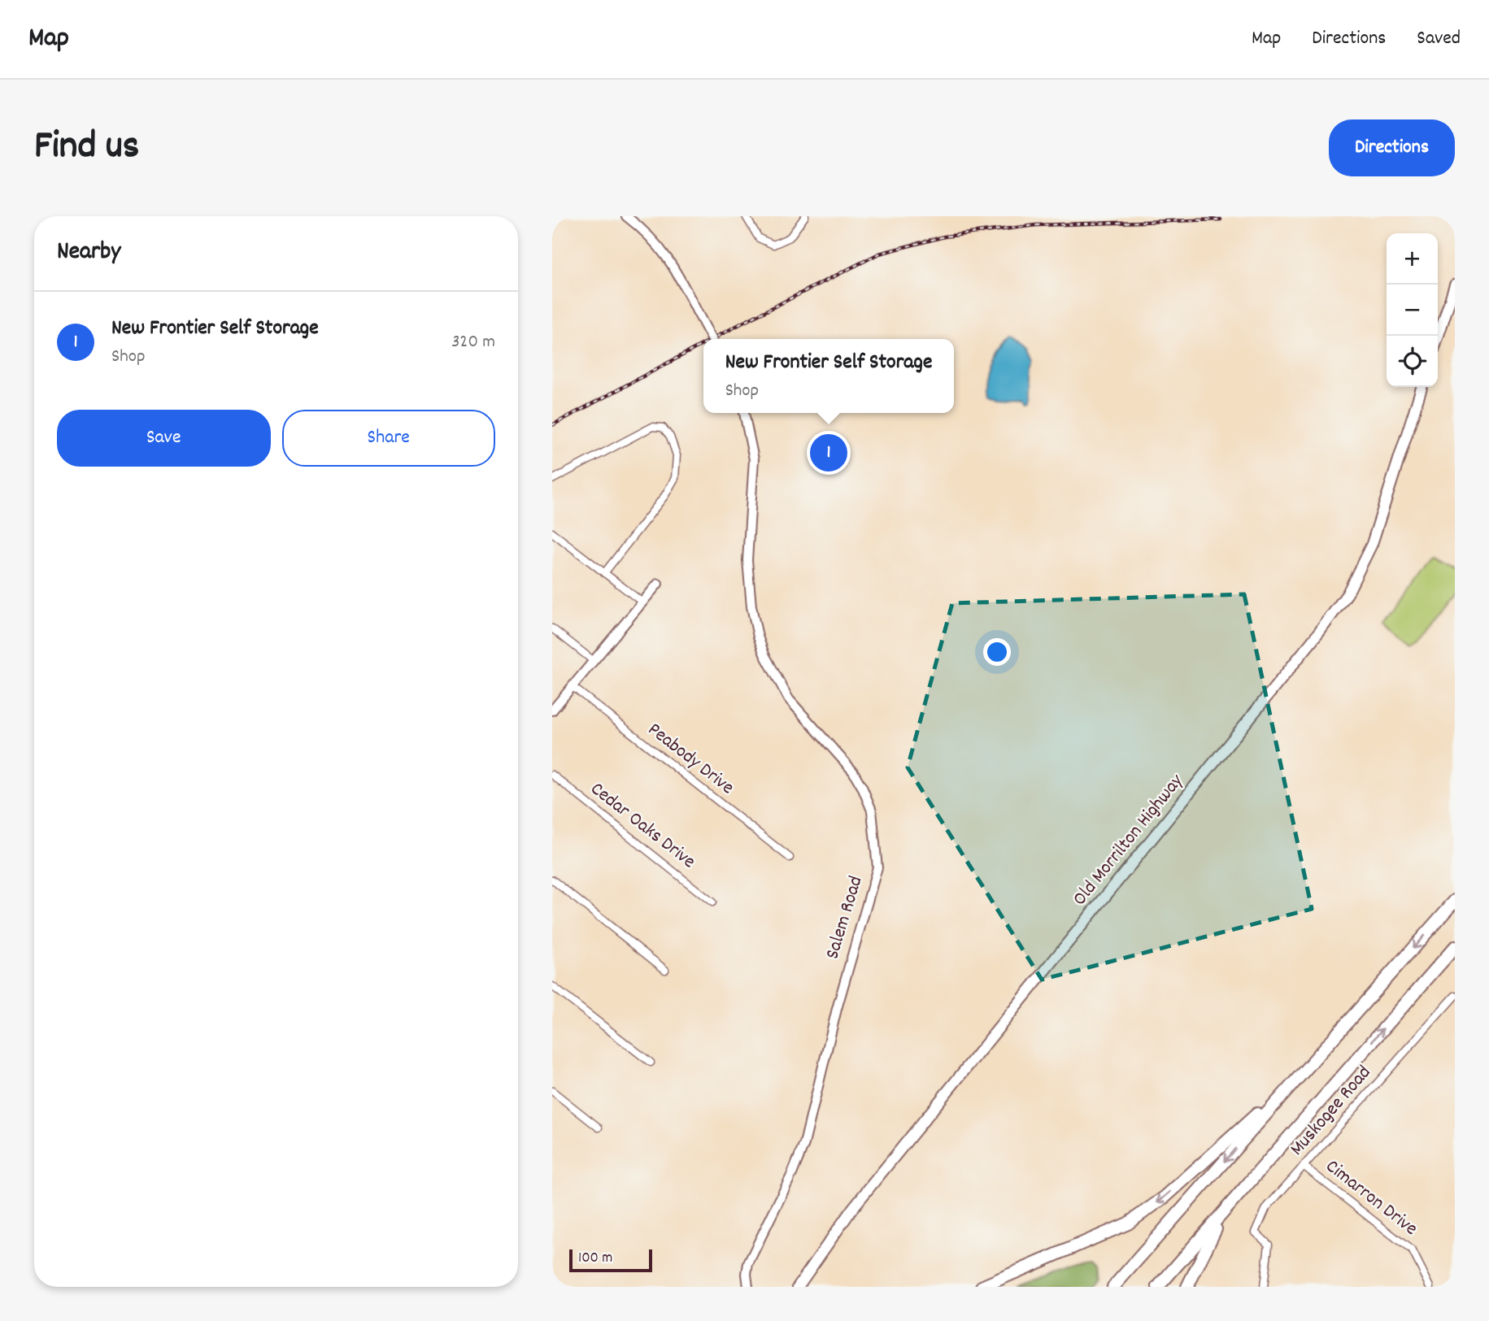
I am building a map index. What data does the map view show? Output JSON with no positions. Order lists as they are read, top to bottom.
{
  "streets": {
    "main road": ["Old Morrilton Highway", "Salem Road"],
    "street": [
      "Peabody Drive",
      "Cedar Oaks Drive",
      "Muskogee Road",
      "Cimarron Drive"
    ]
  },
  "crossings": [
    ["Muskogee Road", "Cimarron Drive"]
  ],
  "scale_bar": "100 m",
  "page": {
    "header": "Map",
    "nav": ["Map", "Directions", "Saved"],
    "title": "Find us",
    "buttons": [
      "Directions",
      ["Save", "Share"]
    ],
    "heading": "Nearby",
    "map_buttons": ["+", "−"],
    "list": [
      {
        "mark": "1",
        "name": "New Frontier Self Storage",
        "note": "Shop",
        "value": "320 m"
      }
    ],
    "popup": ["New Frontier Self Storage", "Shop"],
    "pins": "1",
    "scale": "100 m"
  }
}
